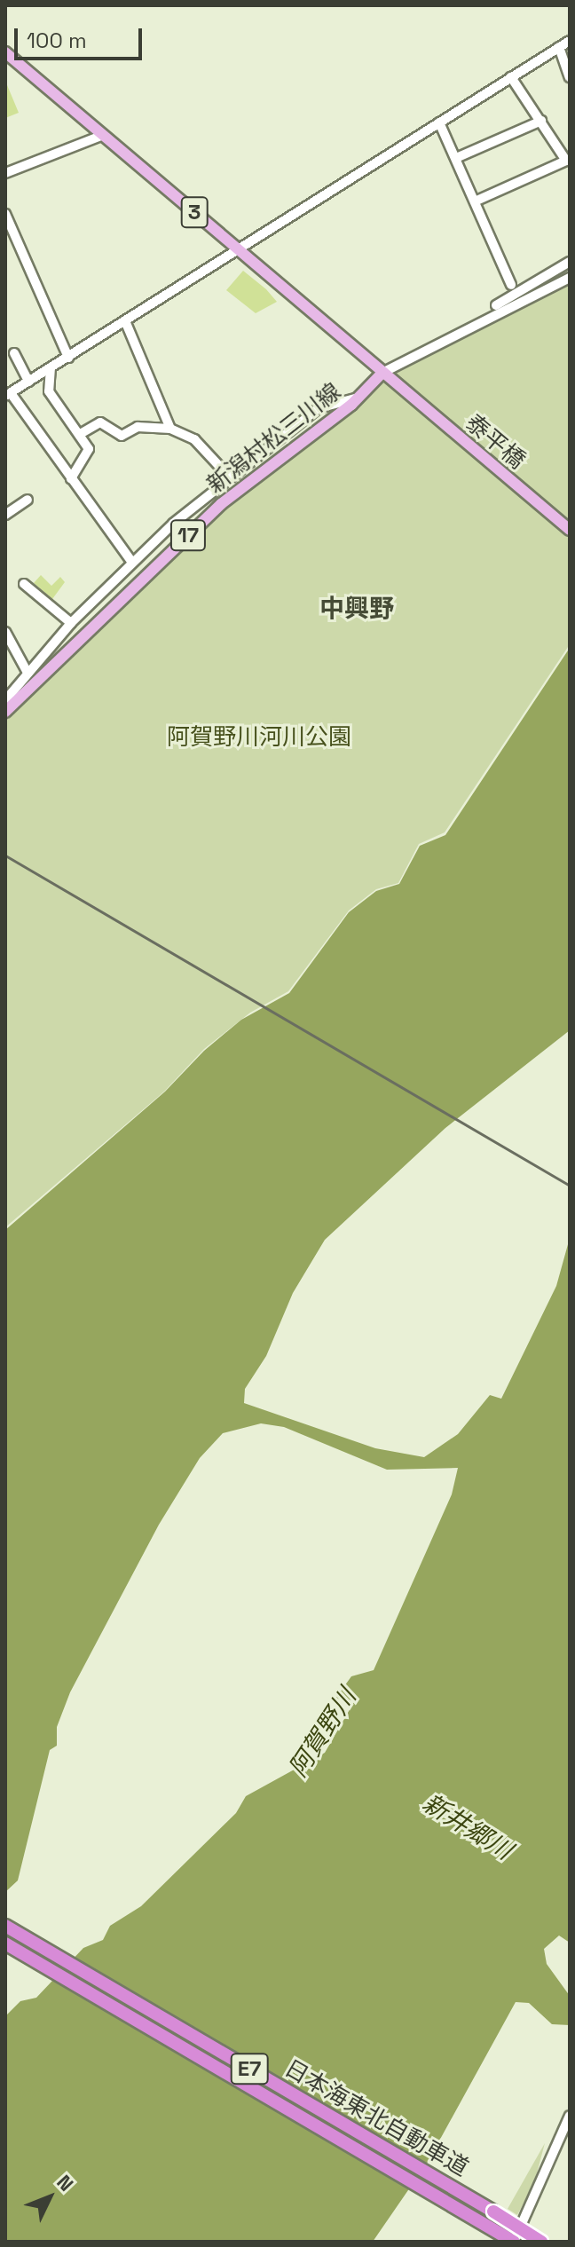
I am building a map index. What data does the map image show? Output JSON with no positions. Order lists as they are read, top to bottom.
{
  "streets": {
    "highway": ["E7", "日本海東北自動車道"],
    "main road": [
      "3",
      "新潟村松三川線",
      "泰平橋",
      "17"
    ]
  },
  "crossings": [
    ["3", "新潟村松三川線"],
    ["3", "泰平橋"],
    ["新潟村松三川線", "泰平橋"]
  ],
  "districts": ["中興野"],
  "water": ["阿賀野川", "新井郷川"],
  "parks": ["阿賀野川河川公園"],
  "scale_bar": "100 m",
  "north": "top right"
}
